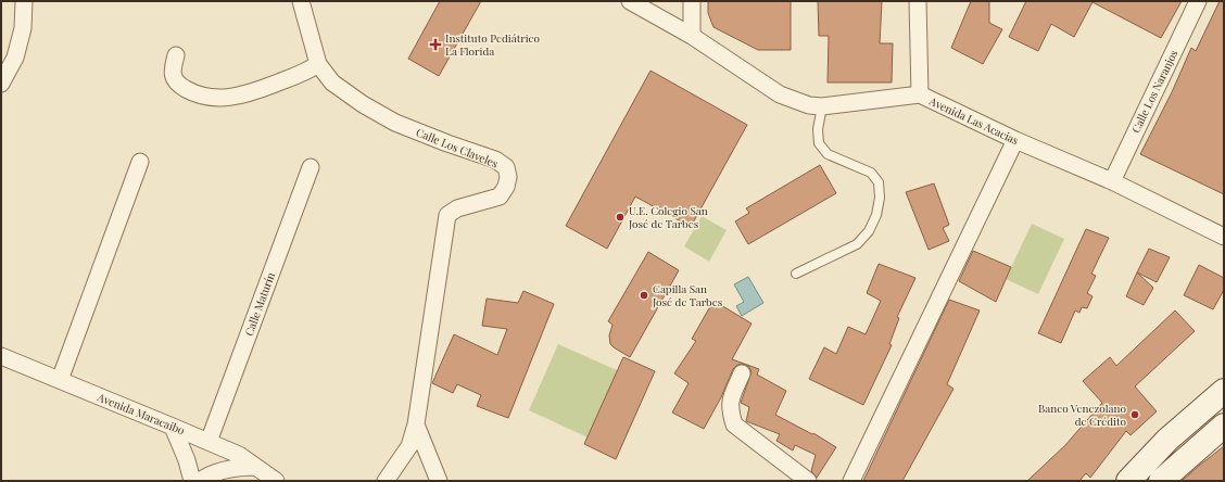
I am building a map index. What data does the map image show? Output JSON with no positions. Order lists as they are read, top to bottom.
{
  "streets": {
    "street": [
      "Calle Los Naranjos",
      "Avenida Las Acacias",
      "Calle Los Claveles",
      "Calle Maturín",
      "Avenida Maracaibo"
    ]
  },
  "crossings": [
    ["Calle Los Naranjos", "Avenida Las Acacias"],
    ["Calle Maturín", "Avenida Maracaibo"]
  ],
  "places": {
    "health": ["Instituto Pediátrico La Florida"],
    "other": ["U.E. Colegio San José de Tarbes", "Capilla San José de Tarbes", "Banco Venezolano de Crédito"]
  }
}
